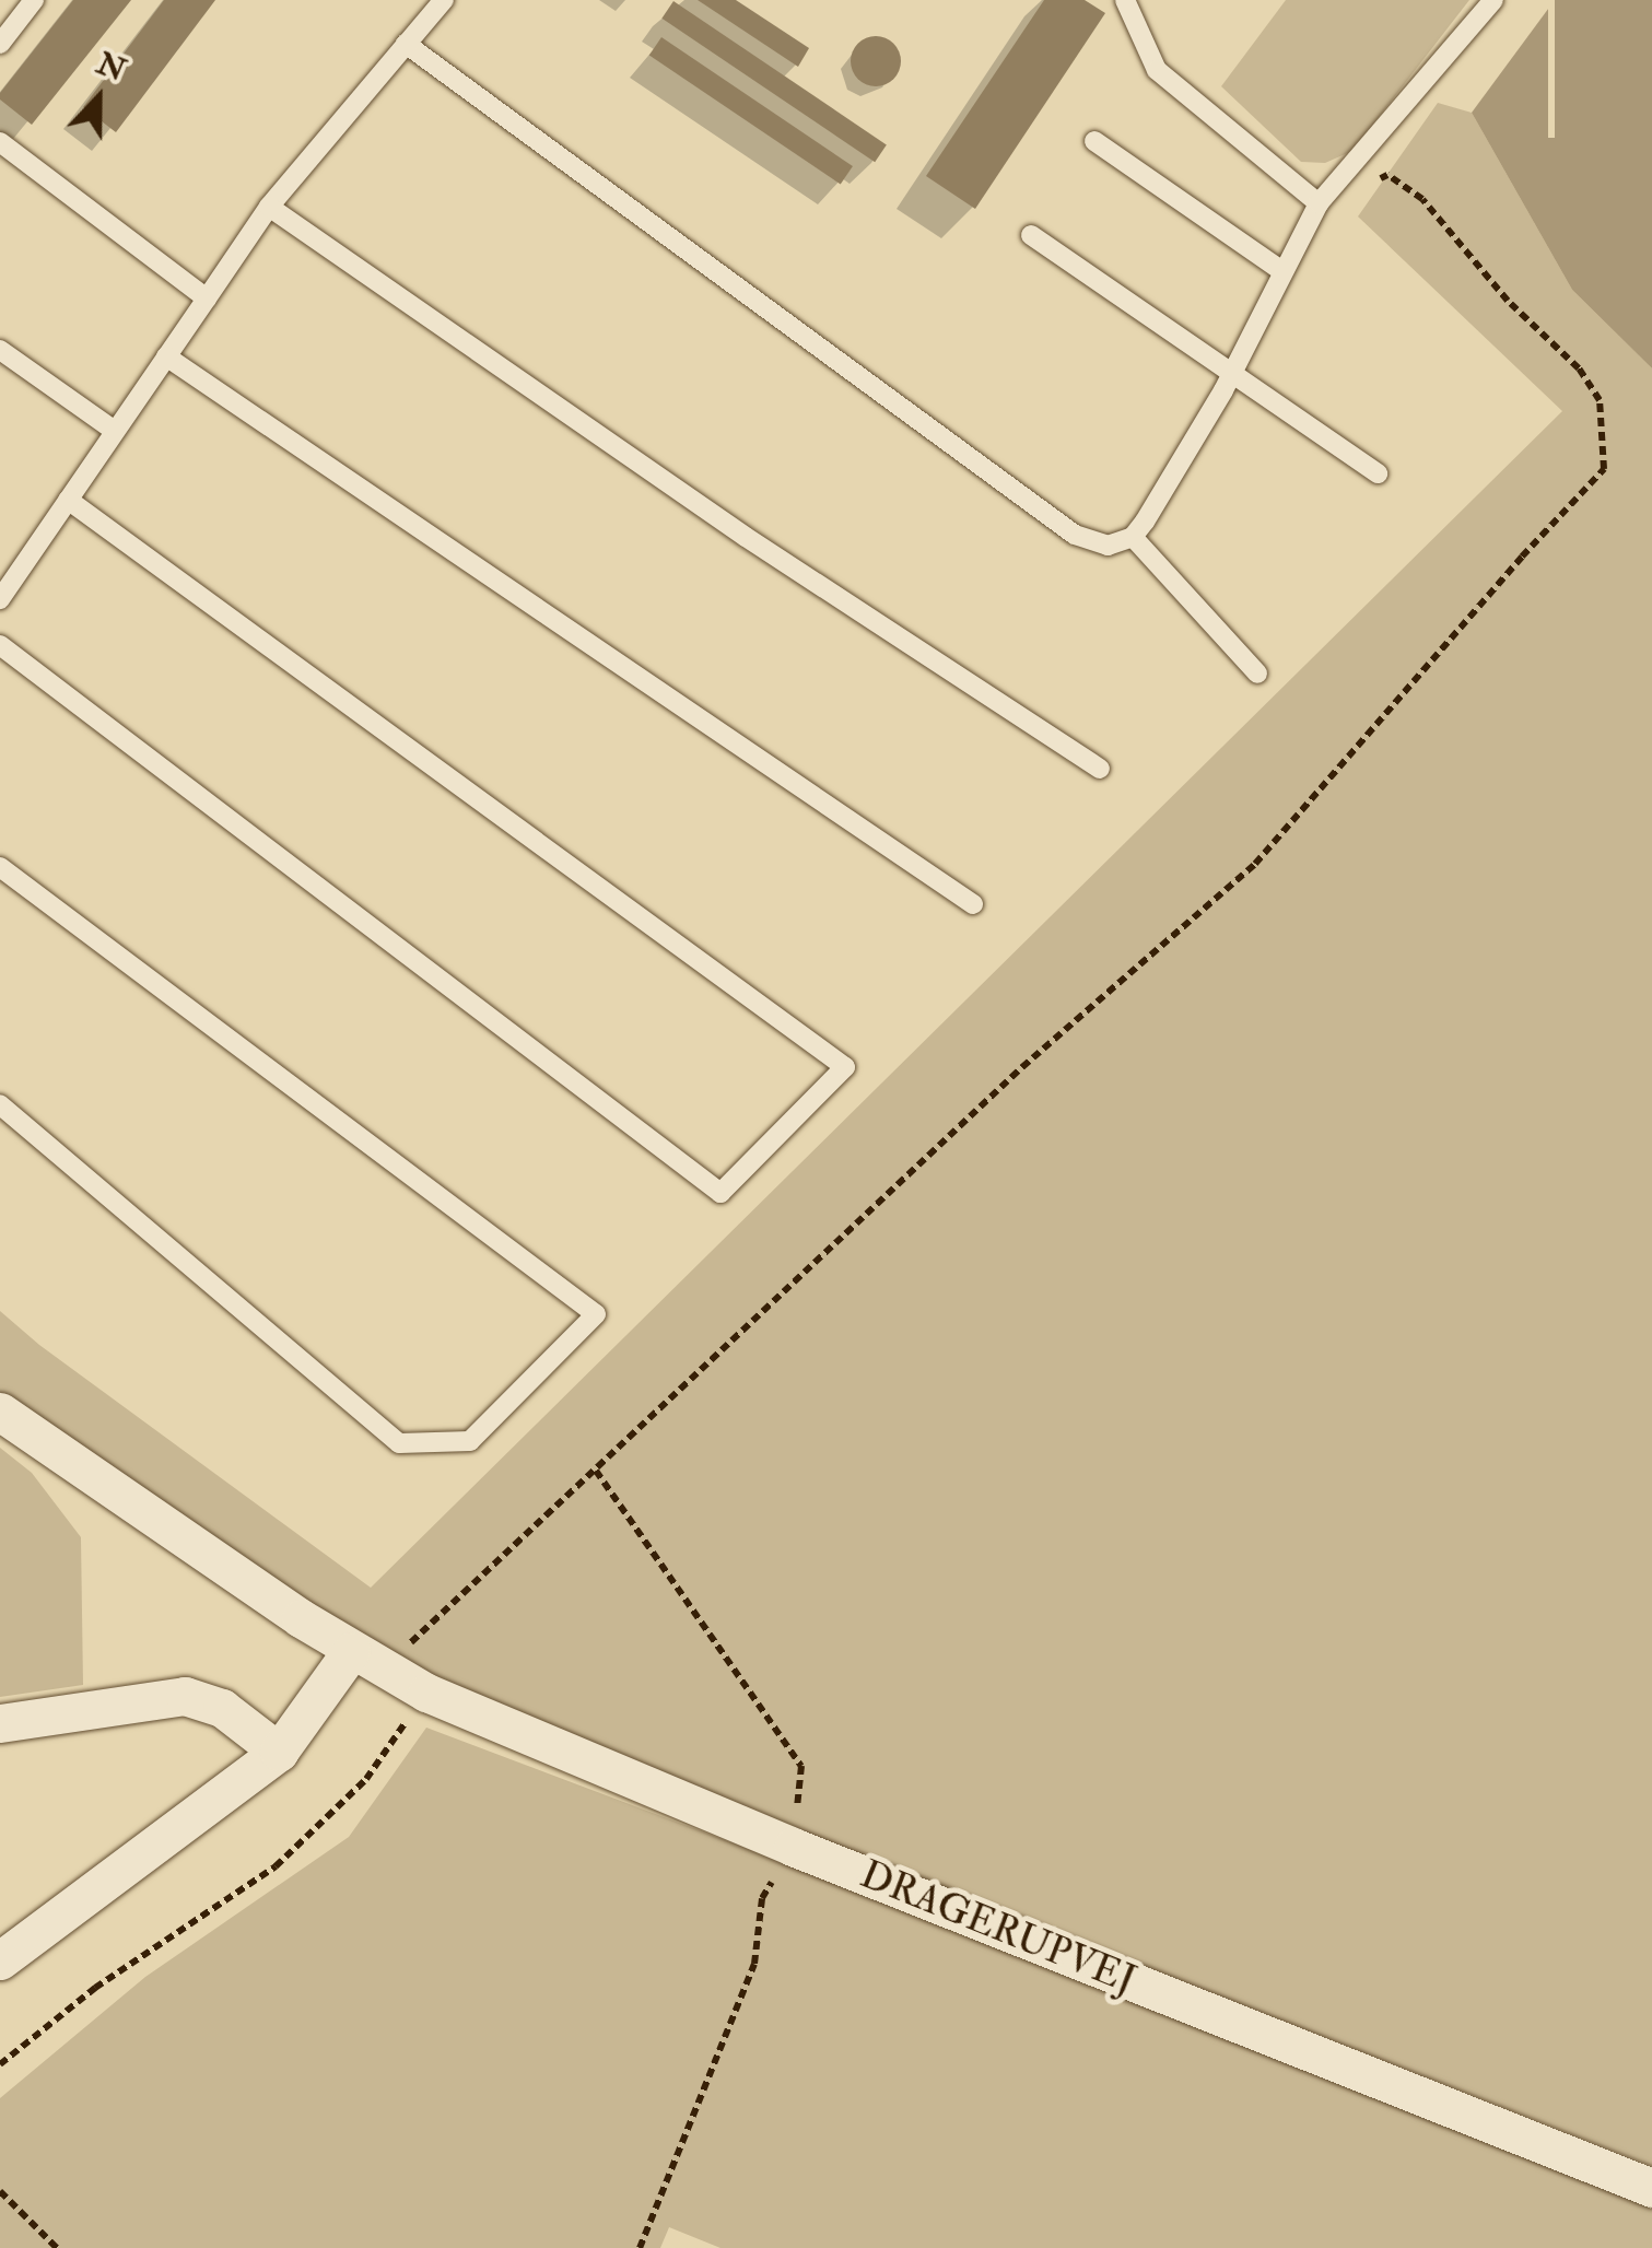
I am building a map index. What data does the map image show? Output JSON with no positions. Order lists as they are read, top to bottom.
{
  "streets": {
    "street": ["DRAGERUPVEJ"]
  },
  "north": "top"
}
